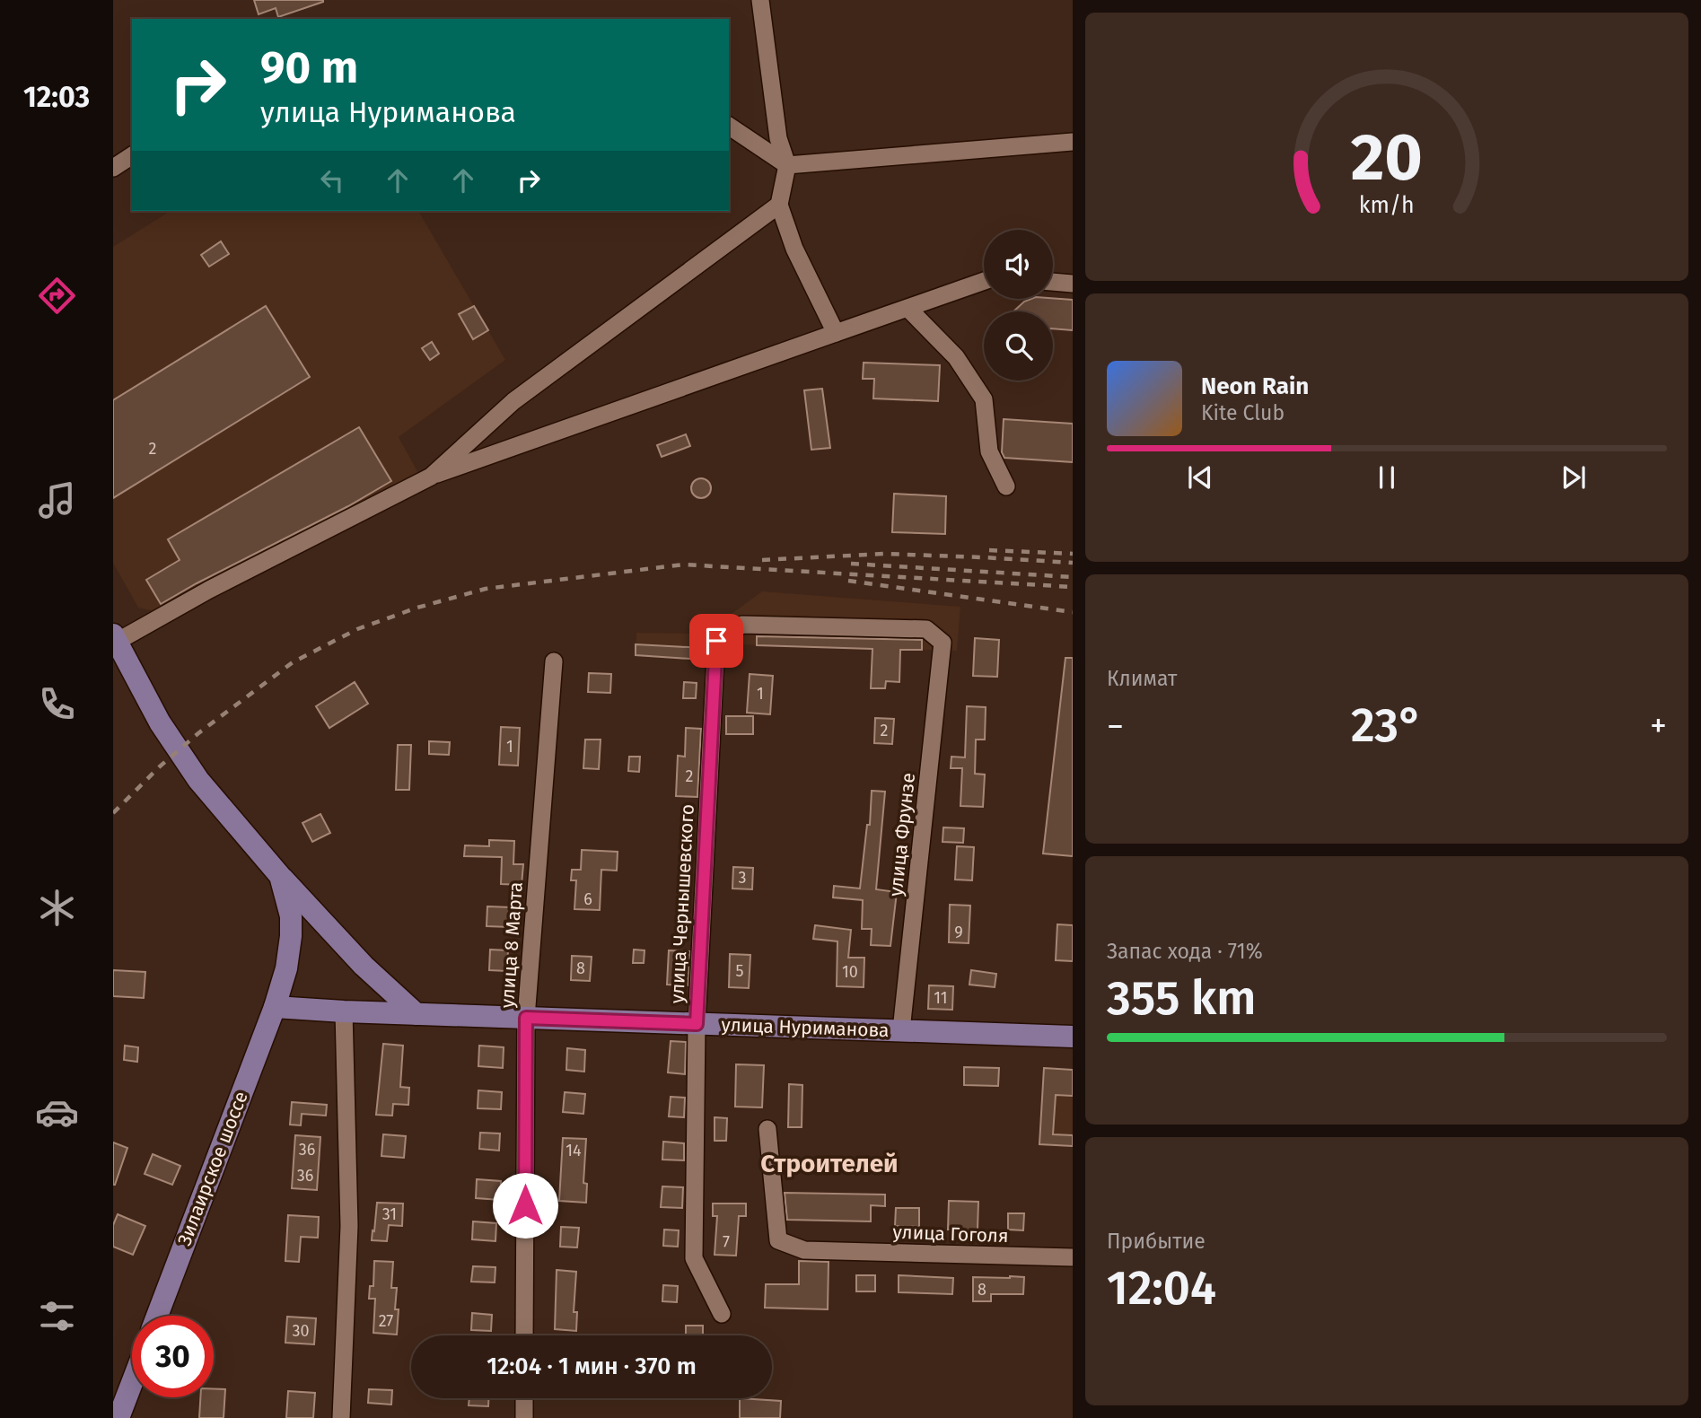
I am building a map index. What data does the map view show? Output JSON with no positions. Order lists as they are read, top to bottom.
{
  "streets": {
    "main road": ["улица Нуриманова", "Зилаирское шоссе"],
    "street": [
      "улица Фрунзе",
      "улица Чернышевского",
      "улица 8 Марта",
      "улица Гоголя"
    ]
  },
  "crossings": [
    ["улица Фрунзе", "улица Чернышевского"],
    ["улица Фрунзе", "улица Нуриманова"],
    ["улица Чернышевского", "улица Нуриманова"],
    ["улица 8 Марта", "улица Нуриманова"],
    ["улица Нуриманова", "Зилаирское шоссе"]
  ],
  "districts": ["Строителей"],
  "house_numbers": [
    "2",
    "1",
    "2",
    "1",
    "2",
    "3",
    "6",
    "9",
    "8",
    "5",
    "10",
    "11",
    "36",
    "14",
    "36",
    "31",
    "7",
    "8",
    "27",
    "30"
  ],
  "page": {
    "tabs": "12:03",
    "turn": ["90 m", "улица Нуриманова"],
    "song": ["Neon Rain", "Kite Club"],
    "tile": [
      "Климат",
      ["Запас хода · 71%", "355 km"],
      ["Прибытие", "12:04"]
    ],
    "heat": ["−", "23°", "+"],
    "limit": "30",
    "trip": "12:04 · 1 мин · 370 m",
    "gauge": ["20", "km/h"]
  }
}
